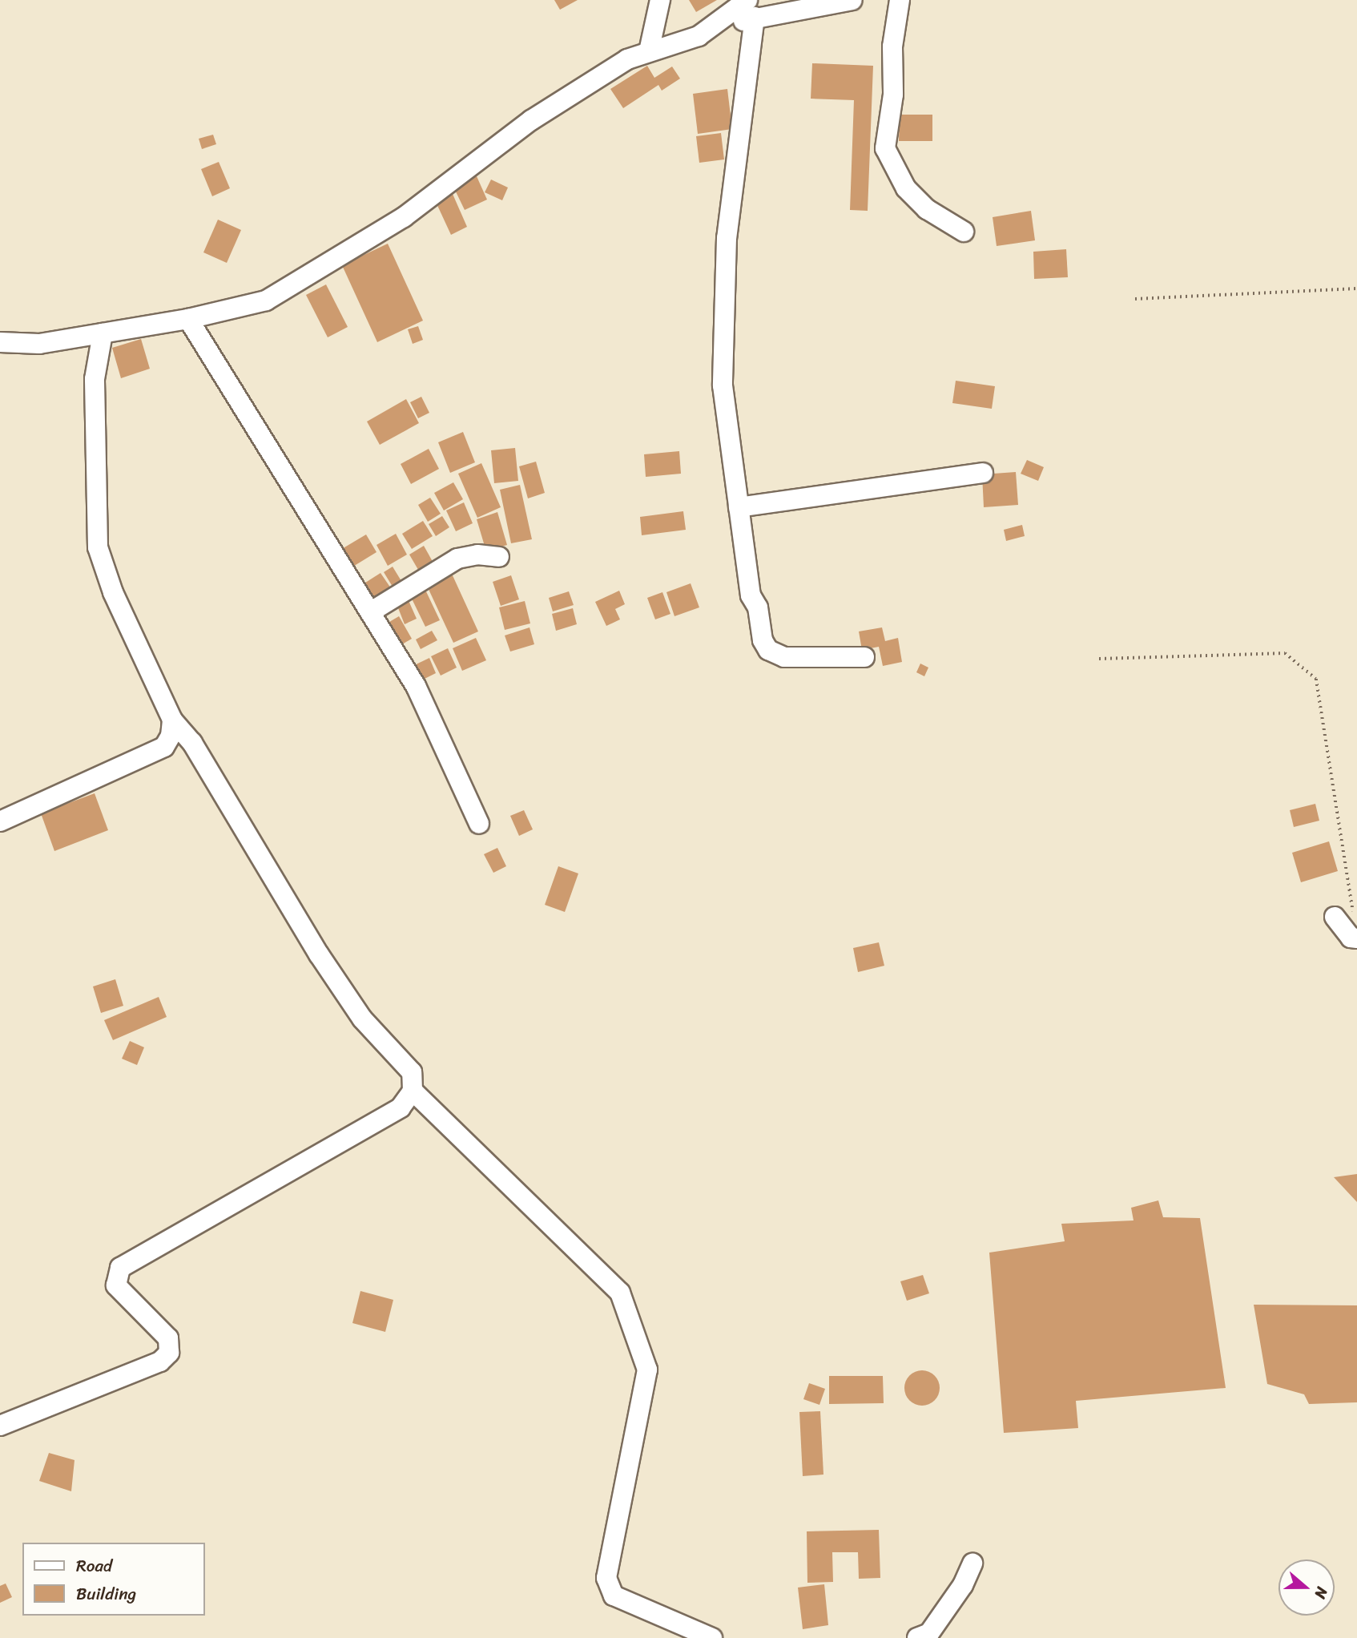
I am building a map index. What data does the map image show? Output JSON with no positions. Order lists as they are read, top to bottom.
{
  "legend": ["Road", "Building"],
  "north": "right"
}
